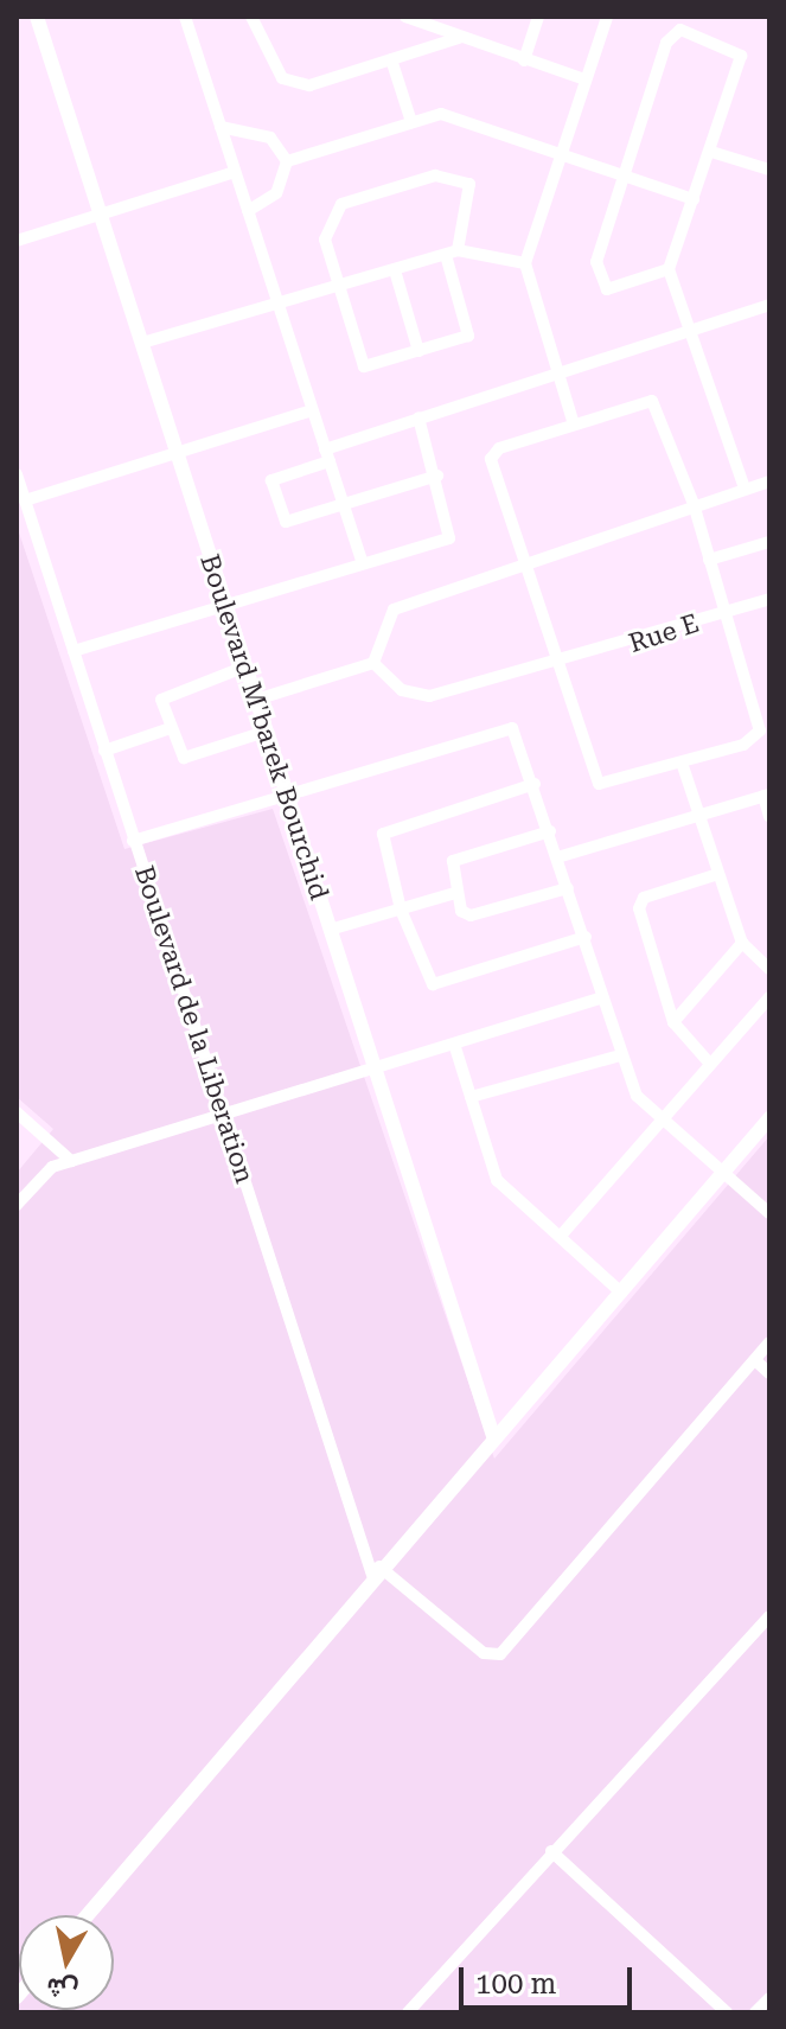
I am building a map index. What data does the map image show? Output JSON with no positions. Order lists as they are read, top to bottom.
{
  "streets": {
    "street": ["Rue E", "Boulevard M'barek Bourchid", "Boulevard de la Liberation"]
  },
  "scale_bar": "100 m",
  "north": "bottom"
}
